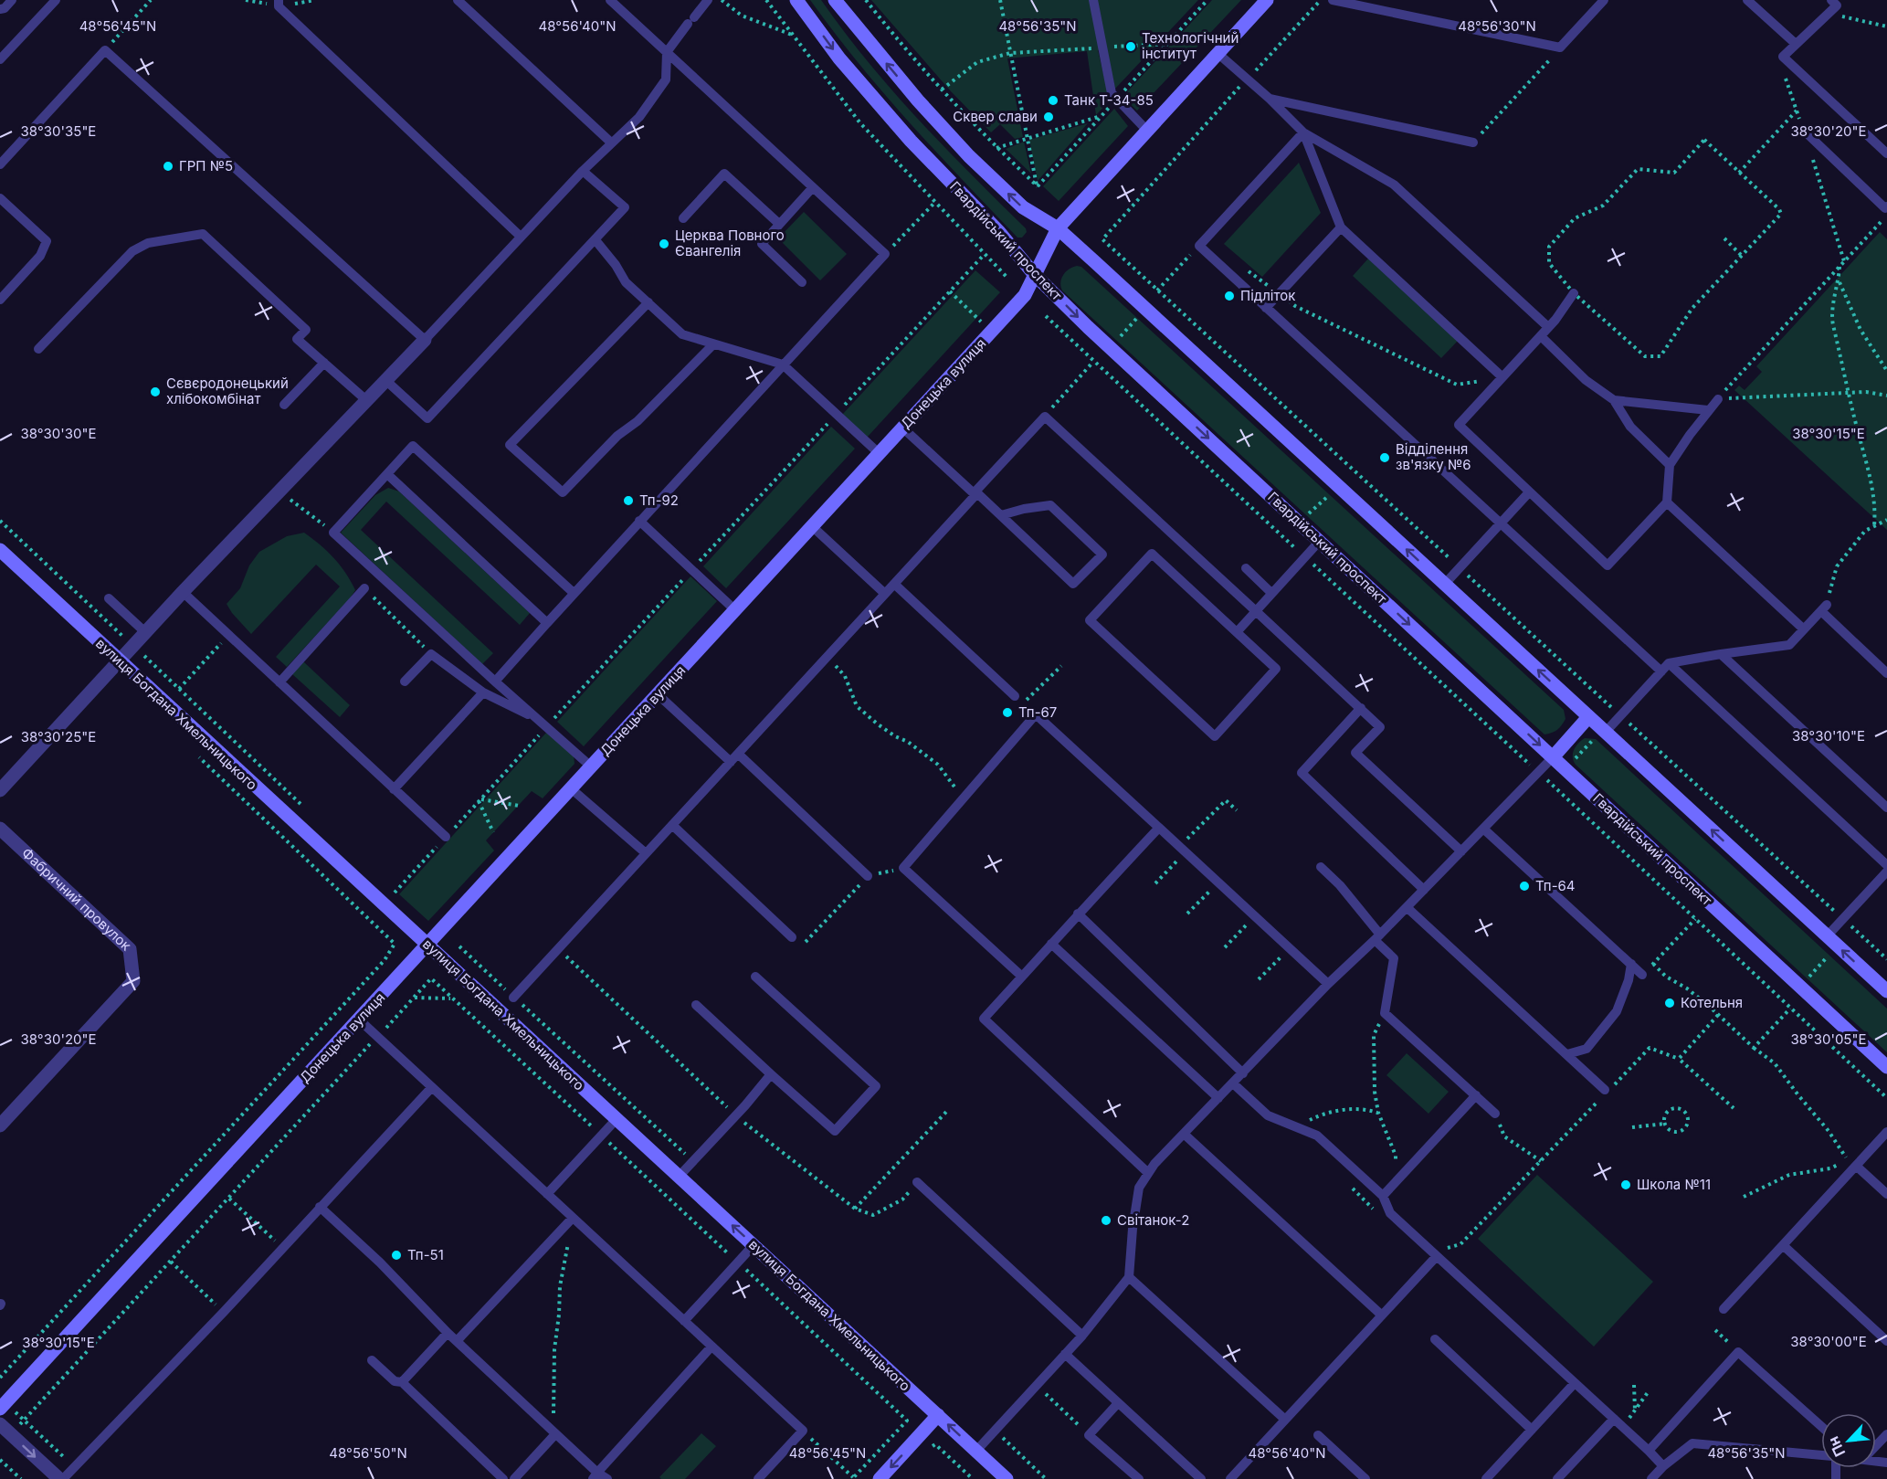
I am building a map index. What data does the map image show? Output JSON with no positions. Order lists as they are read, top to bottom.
{
  "streets": {
    "main road": ["Гвардійський проспект", "Донецька вулиця", "вулиця Богдана Хмельницького"],
    "street": ["Фабричний провулок"]
  },
  "crossings": [
    ["Гвардійський проспект", "Донецька вулиця"],
    ["Донецька вулиця", "вулиця Богдана Хмельницького"]
  ],
  "places": [
    "Технологічний інститут",
    "Танк Т-34-85",
    "Сквер слави",
    "ГРП №5",
    "Церква Повного Євангелія",
    "Підліток",
    "Сєвєродонецький хлібокомбінат",
    "Відділення зв'язку №6",
    "Тп-92",
    "Тп-67",
    "Тп-64",
    "Котельня",
    "Школа №11",
    "Світанок-2",
    "Тп-51"
  ],
  "north": "bottom left",
  "coordinates": [
    "48°56'45\"N",
    "48°56'40\"N",
    "48°56'35\"N",
    "48°56'30\"N",
    "38°30'20\"E",
    "38°30'35\"E",
    "38°30'15\"E",
    "38°30'30\"E",
    "38°30'10\"E",
    "38°30'25\"E",
    "38°30'05\"E",
    "38°30'00\"E",
    "48°56'50\"N"
  ]
}
